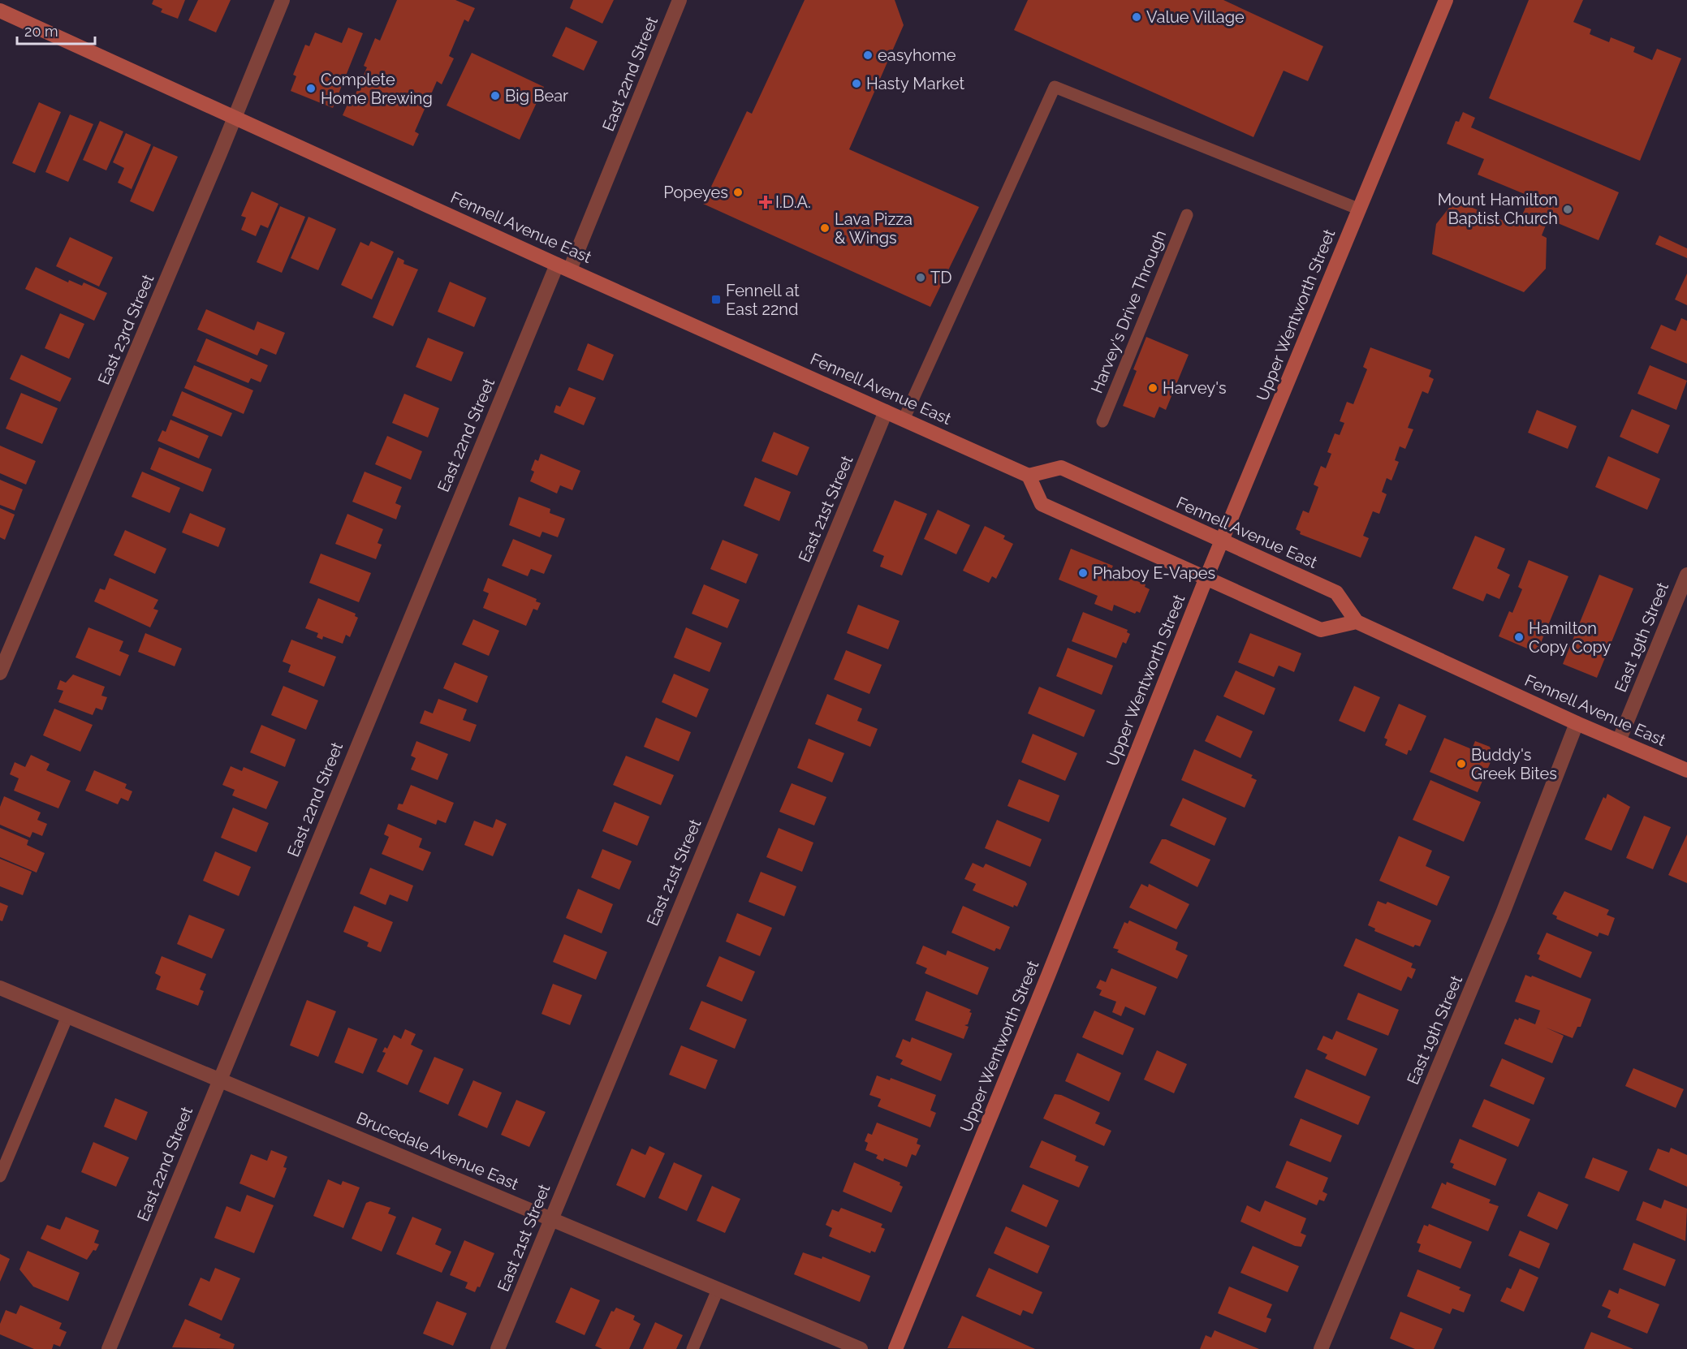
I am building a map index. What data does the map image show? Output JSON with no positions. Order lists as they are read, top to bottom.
{
  "streets": {
    "main road": ["Fennell Avenue East", "Upper Wentworth Street"],
    "street": [
      "East 22nd Street",
      "East 23rd Street",
      "East 21st Street",
      "East 19th Street",
      "Brucedale Avenue East"
    ],
    "lane": ["Harvey's Drive Through"]
  },
  "crossings": [
    ["East 22nd Street", "Fennell Avenue East"],
    ["East 22nd Street", "Brucedale Avenue East"],
    ["Fennell Avenue East", "Upper Wentworth Street"],
    ["Fennell Avenue East", "East 23rd Street"],
    ["Fennell Avenue East", "East 21st Street"],
    ["Fennell Avenue East", "East 19th Street"],
    ["East 21st Street", "Brucedale Avenue East"]
  ],
  "places": {
    "other": [
      "Value Village",
      "easyhome",
      "Hasty Market",
      "Complete Home Brewing",
      "Big Bear",
      "Popeyes",
      "Mount Hamilton Baptist Church",
      "Lava Pizza & Wings",
      "TD",
      "Harvey's",
      "Phaboy E-Vapes",
      "Hamilton Copy Copy",
      "Buddy's Greek Bites"
    ],
    "health": ["I.D.A."],
    "transit": ["Fennell at East 22nd"]
  },
  "scale_bar": "20 m"
}
